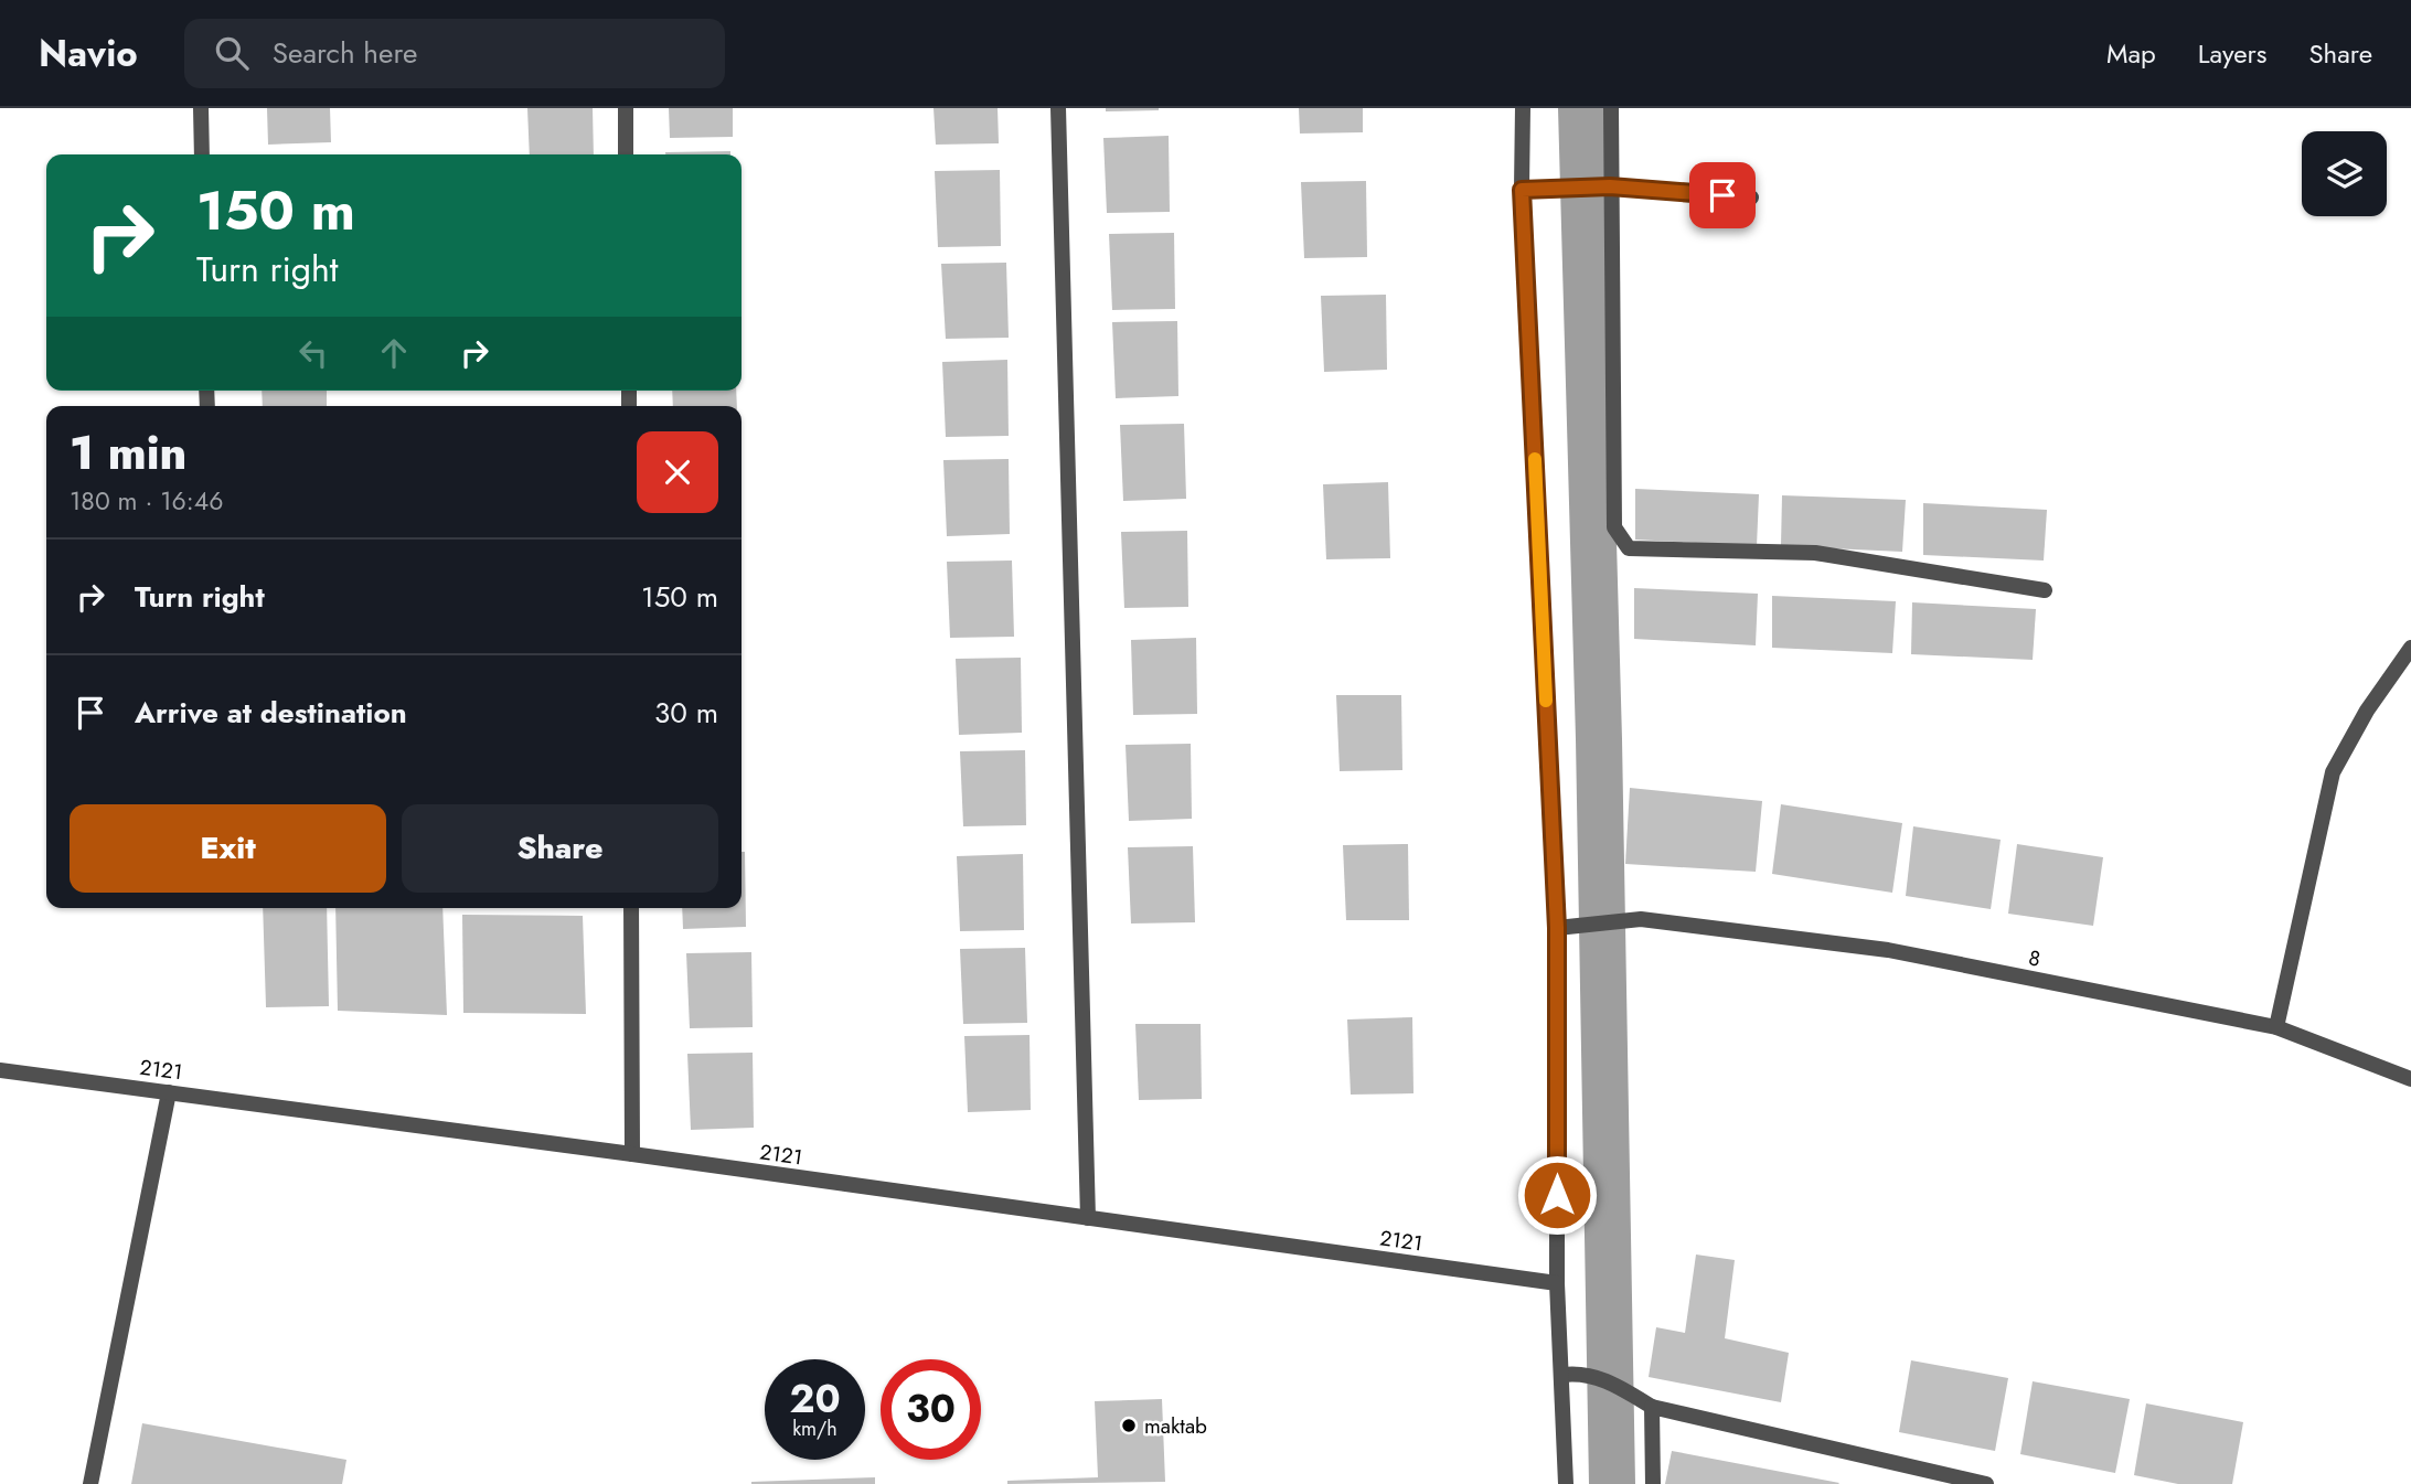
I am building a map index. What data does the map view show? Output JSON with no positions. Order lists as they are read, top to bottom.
{
  "streets": {
    "street": ["8", "2121"]
  },
  "places": ["maktab"],
  "page": {
    "header": "Navio",
    "search": "Search here",
    "nav": ["Map", "Layers", "Share"],
    "turn": ["150 m", "Turn right"],
    "heading": ["1 min", "180 m · 16:46"],
    "list": [
      {
        "name": "Turn right",
        "value": "150 m"
      },
      {
        "name": "Arrive at destination",
        "value": "30 m"
      }
    ],
    "buttons": ["Exit", "Share"],
    "speed": "20 km/h",
    "limit": "30"
  }
}
